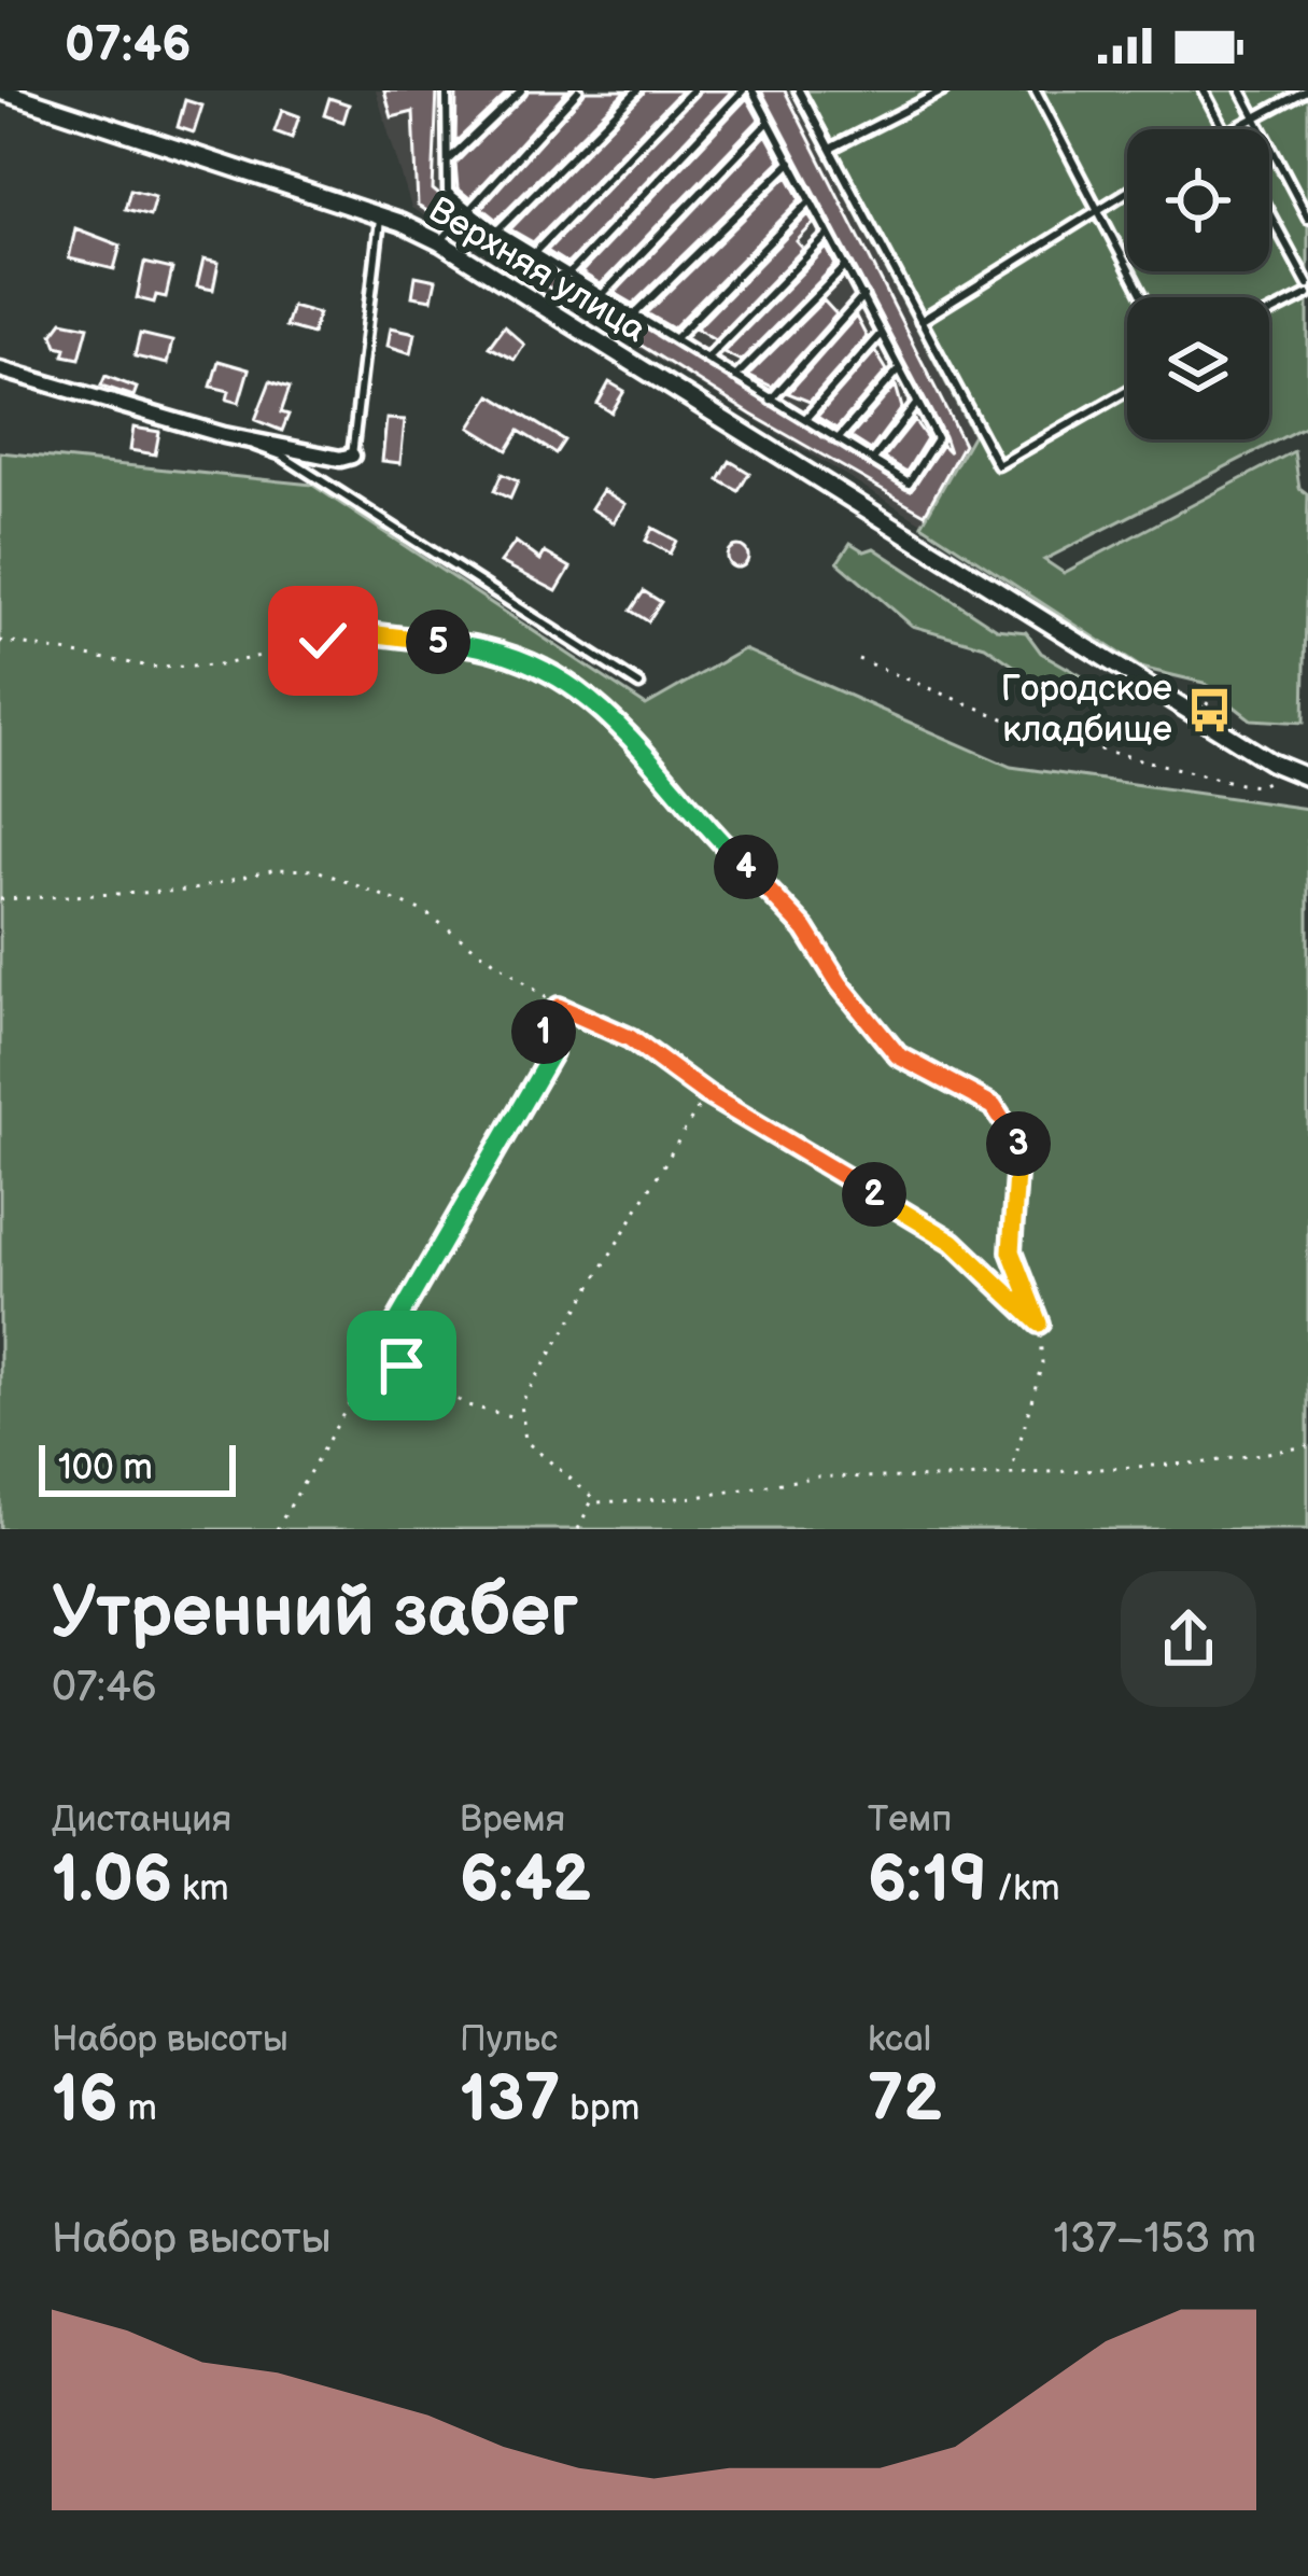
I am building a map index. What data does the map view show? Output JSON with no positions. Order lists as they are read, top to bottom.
{
  "streets": {
    "street": ["Верхняя улица"]
  },
  "places": {
    "bus stop": ["Городское кладбище"]
  },
  "scale_bar": "100 m",
  "page": {
    "status": "07:46",
    "pins": [
      "5",
      "4",
      "1",
      "3",
      "2"
    ],
    "scale": "100 m",
    "heading": ["Утренний забег", "07:46"],
    "stats": [
      ["Дистанция", "1.06 km"],
      ["Время", "6:42"],
      ["Темп", "6:19 /km"],
      ["Набор высоты", "16 m"],
      ["Пульс", "137 bpm"],
      ["kcal", "72"]
    ],
    "chart": ["Набор высоты", "137–153 m"]
  }
}
